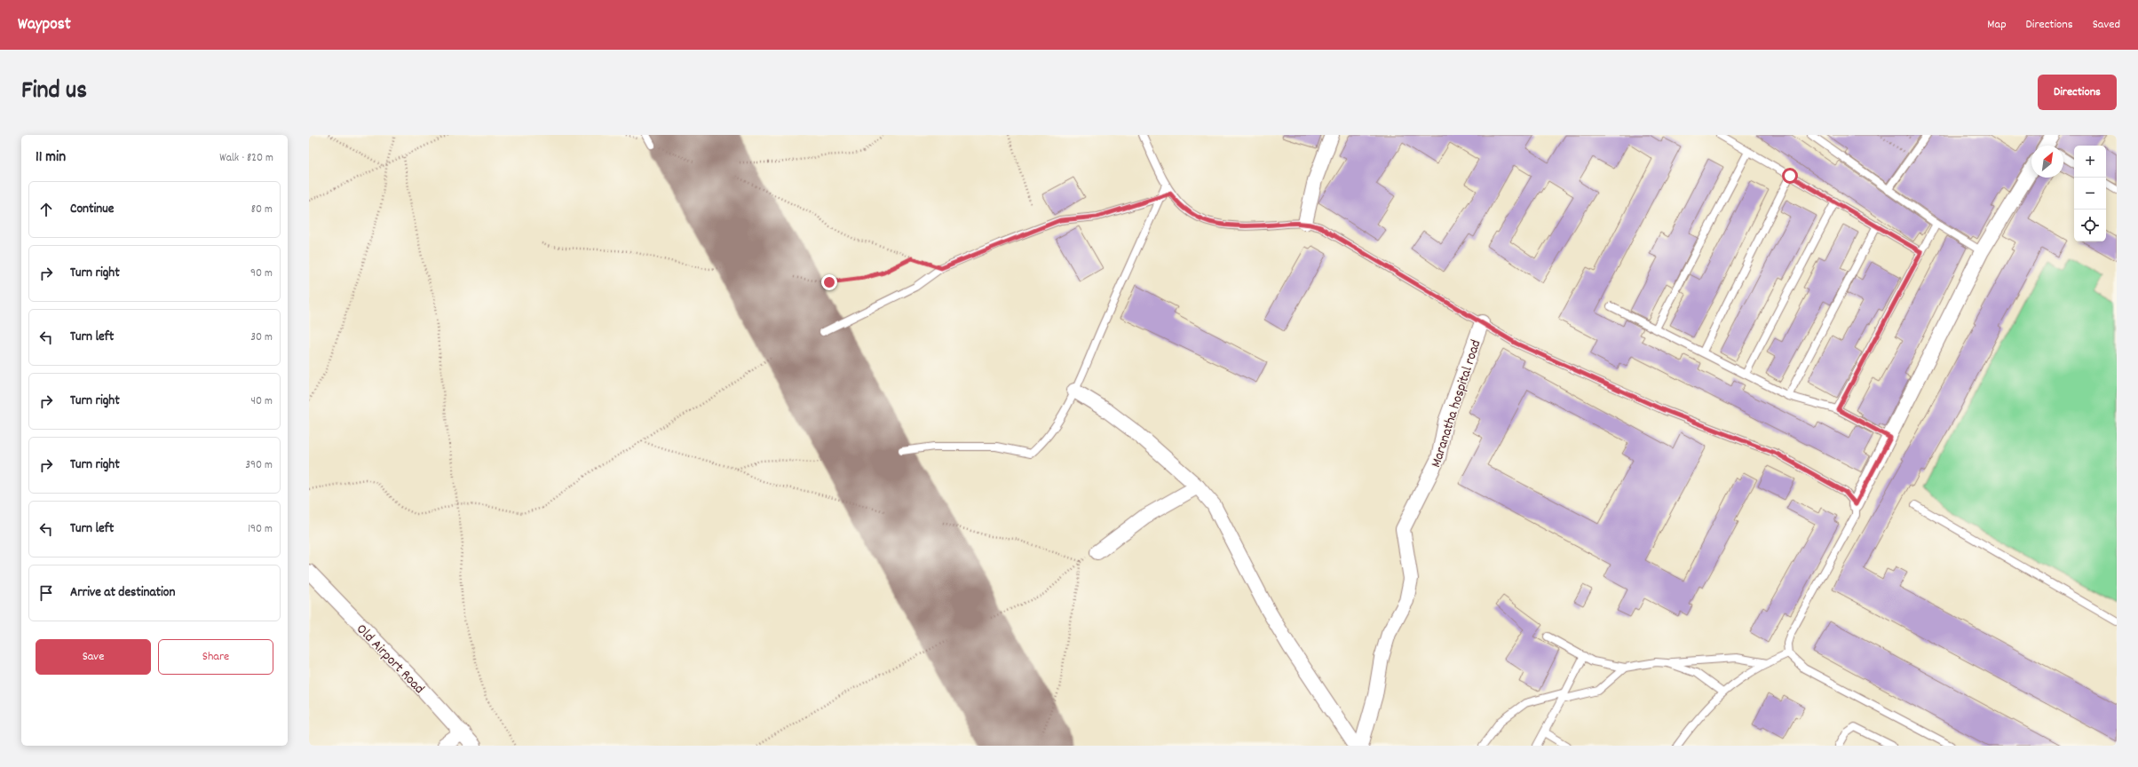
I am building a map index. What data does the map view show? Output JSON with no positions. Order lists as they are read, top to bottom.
{
  "streets": {
    "street": ["Maranatha hospital road", "Old Airport Road"]
  },
  "north": "top right",
  "page": {
    "header": "Waypost",
    "nav": ["Map", "Directions", "Saved"],
    "title": "Find us",
    "buttons": [
      "Directions",
      ["Save", "Share"]
    ],
    "heading": ["11 min", "Walk · 820 m"],
    "map_buttons": ["+", "−"],
    "list": [
      ["Continue", "80 m"],
      ["Turn right", "90 m"],
      ["Turn left", "30 m"],
      ["Turn right", "40 m"],
      ["Turn right", "390 m"],
      ["Turn left", "190 m"],
      "Arrive at destination"
    ]
  }
}
